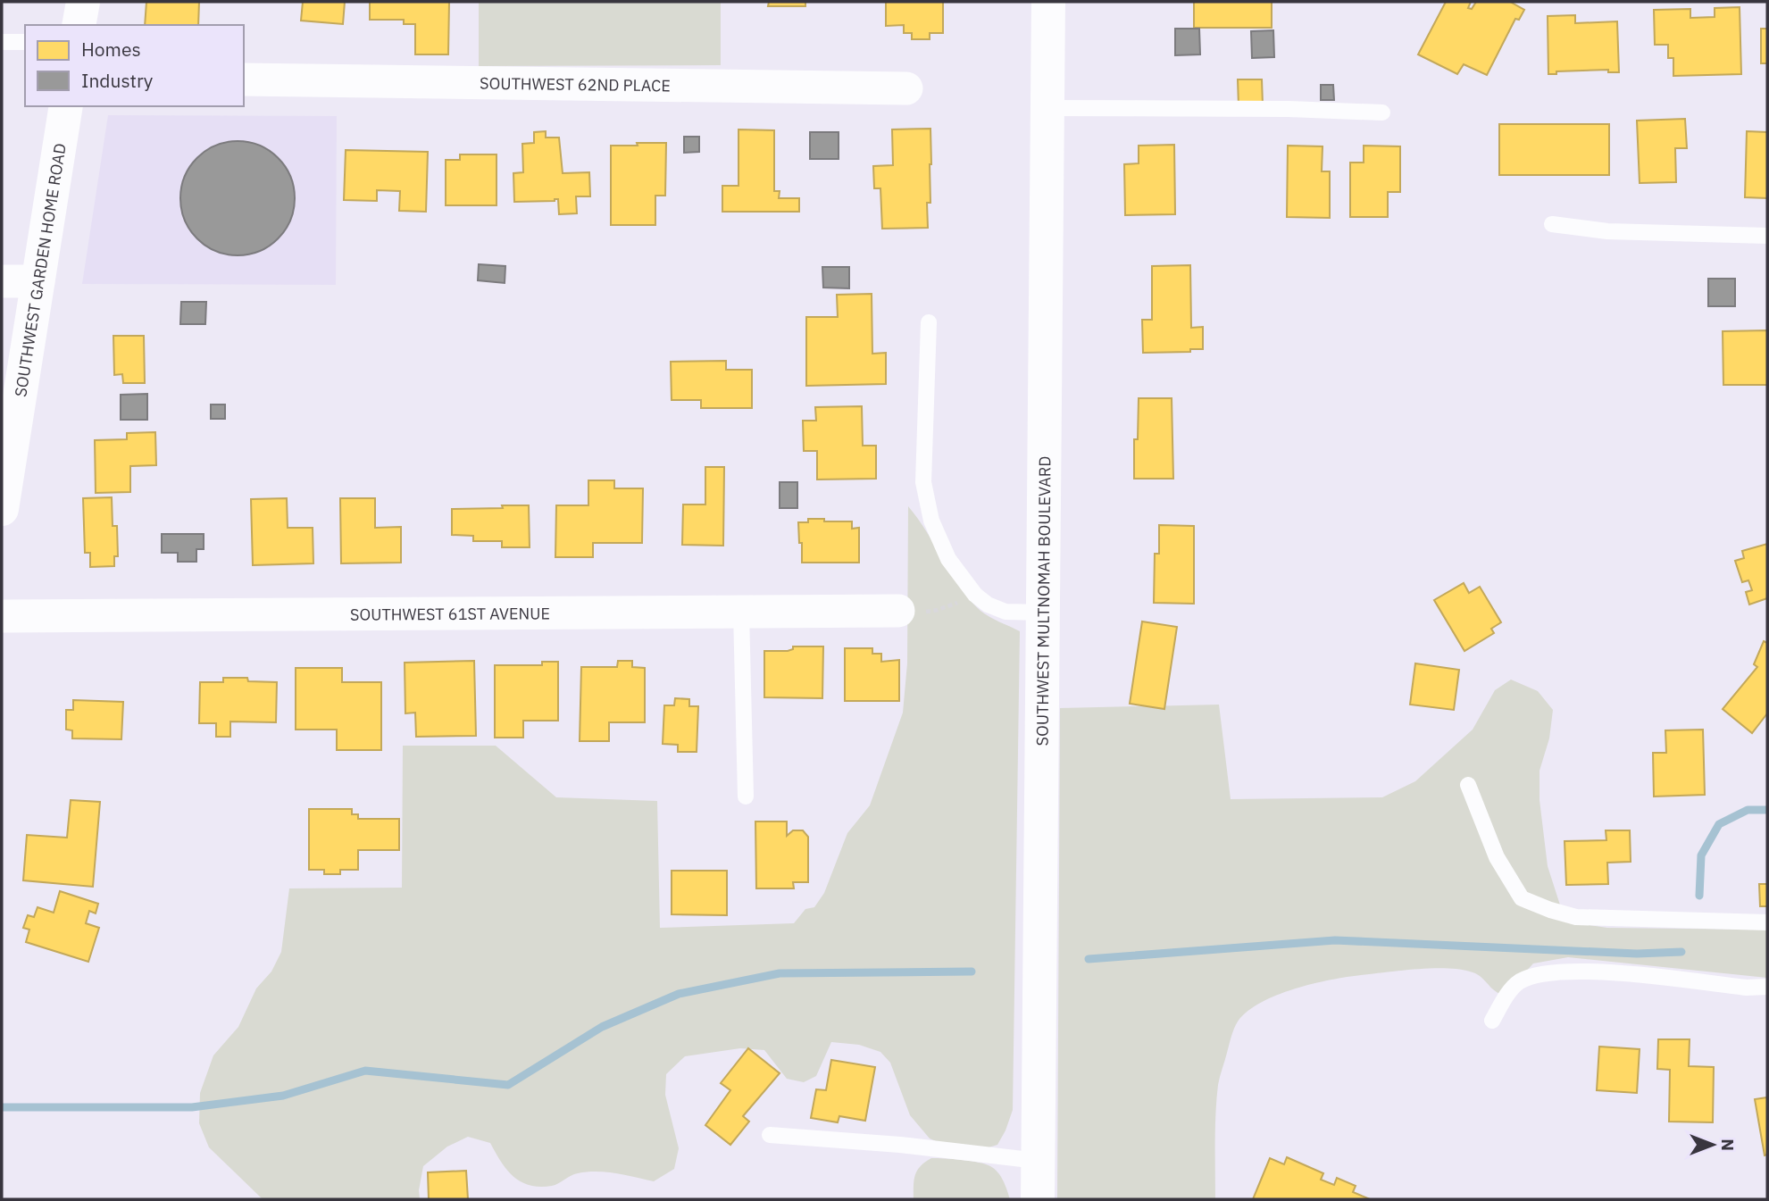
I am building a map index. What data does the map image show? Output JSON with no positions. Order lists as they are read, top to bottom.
{
  "streets": {
    "main road": ["SOUTHWEST GARDEN HOME ROAD", "SOUTHWEST MULTNOMAH BOULEVARD"],
    "street": ["SOUTHWEST 62ND PLACE", "SOUTHWEST 61ST AVENUE"]
  },
  "legend": ["Homes", "Industry"],
  "north": "right"
}
